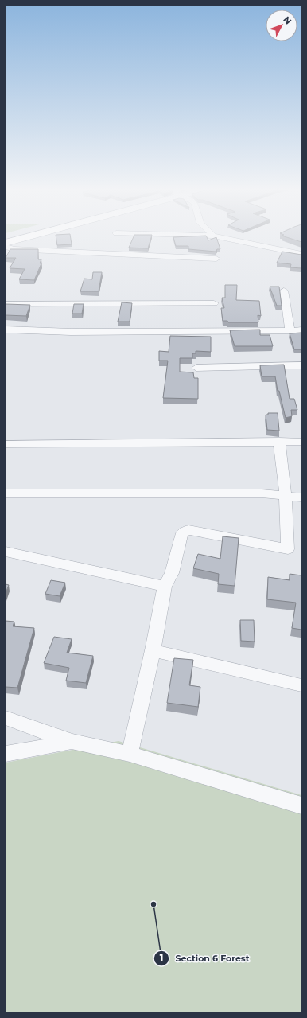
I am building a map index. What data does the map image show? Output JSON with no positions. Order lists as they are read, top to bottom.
{
  "places": ["Section 6 Forest"],
  "north": "top right"
}
